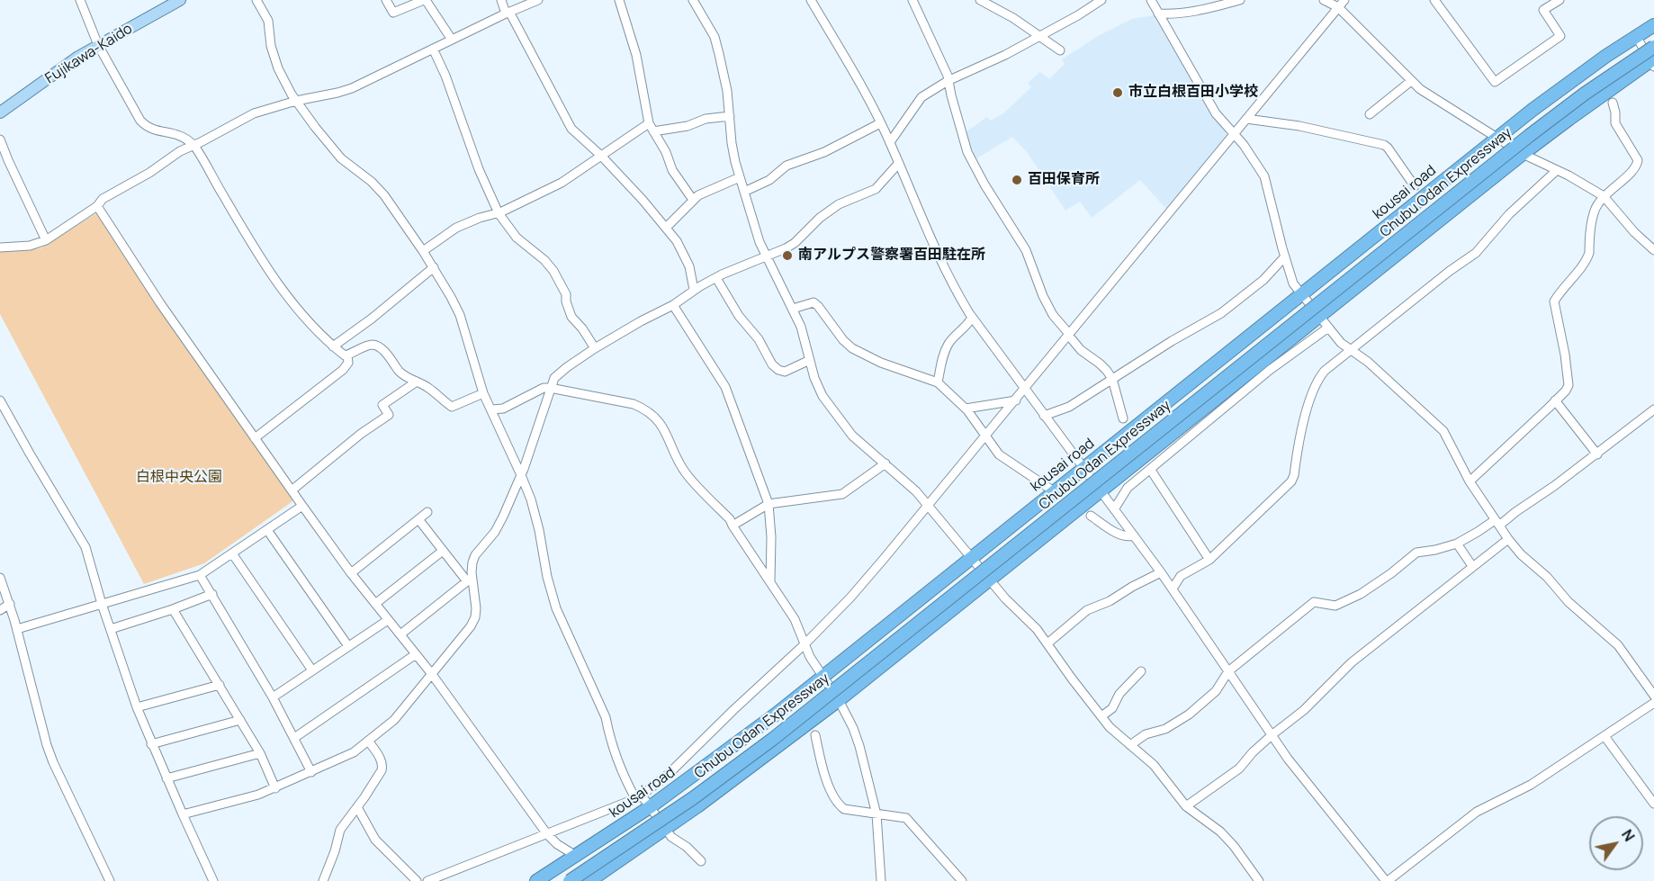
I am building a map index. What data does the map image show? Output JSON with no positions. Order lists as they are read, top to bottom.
{
  "streets": {
    "highway": ["Chubu Odan Expressway", "kousai road"],
    "main road": ["Fujikawa-Kaido"]
  },
  "parks": ["白根中央公園"],
  "places": ["市立白根百田小学校", "百田保育所", "南アルプス警察署百田駐在所"],
  "north": "top right"
}
